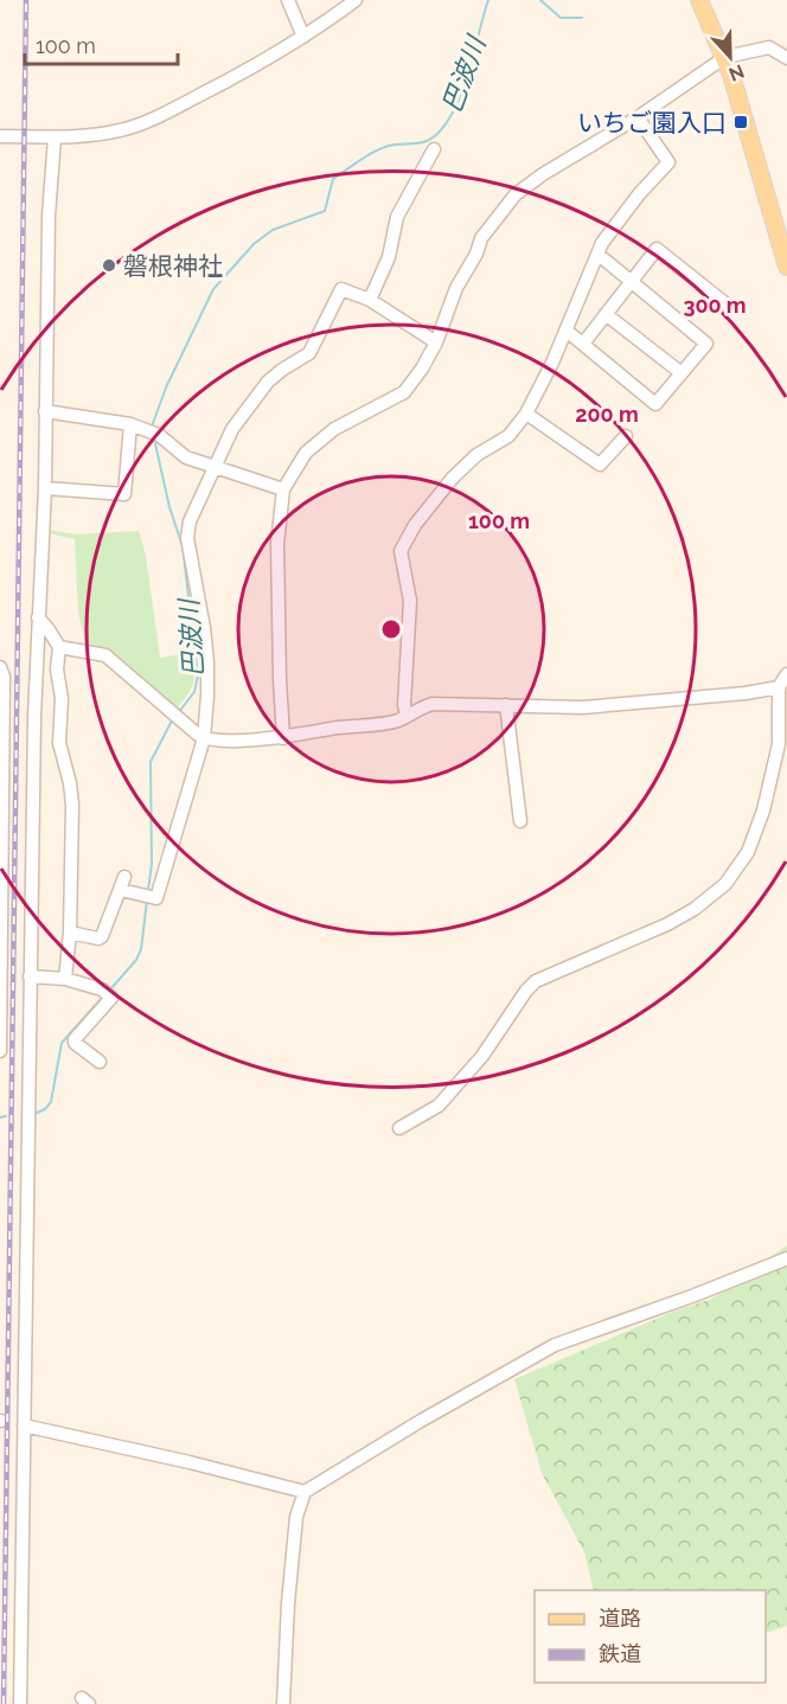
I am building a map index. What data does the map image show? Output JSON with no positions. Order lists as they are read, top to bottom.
{
  "water": ["巴波川"],
  "places": {
    "transit": ["いちご園入口"],
    "other": ["磐根神社"]
  },
  "legend": ["道路", "鉄道"],
  "scale_bar": "100 m",
  "north": "bottom",
  "rings": ["300 m", "200 m", "100 m"]
}
